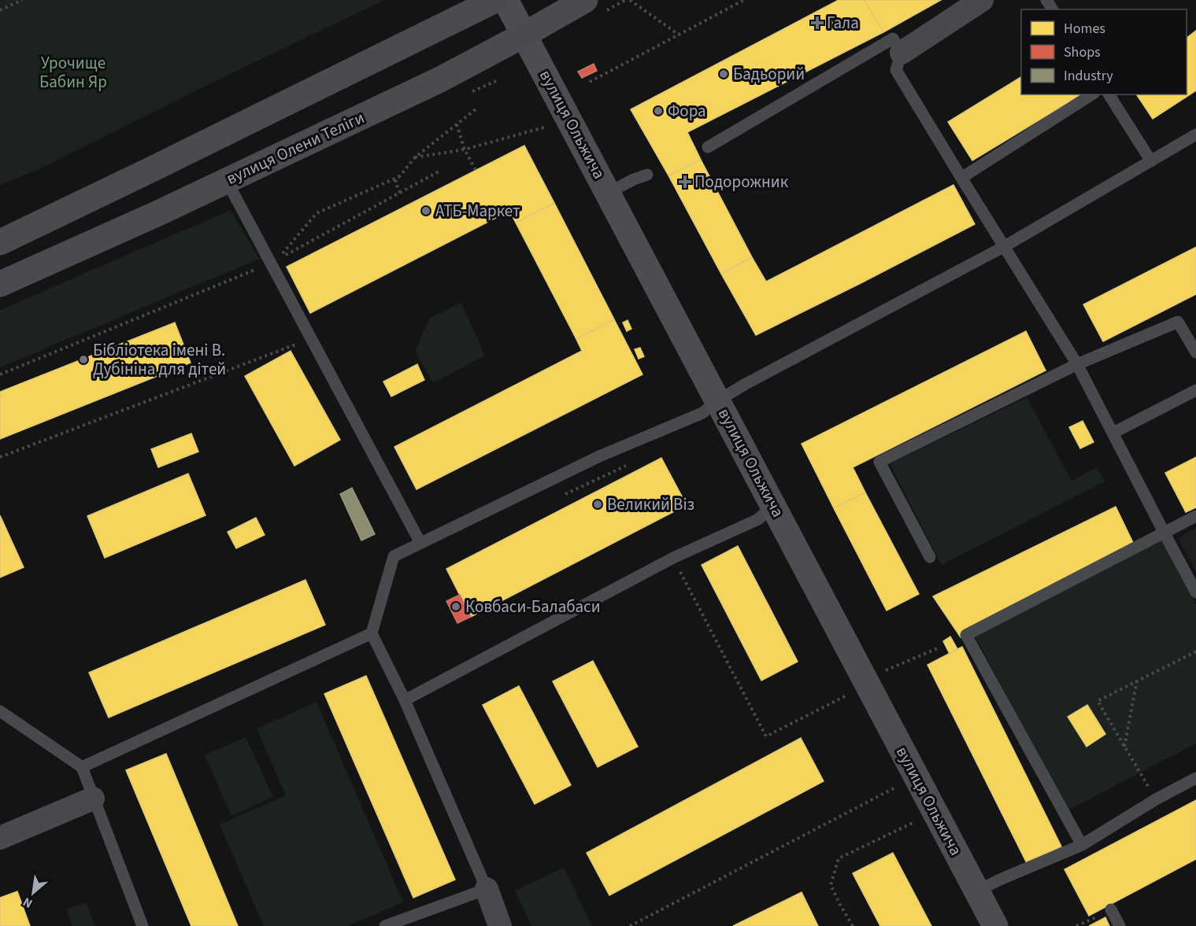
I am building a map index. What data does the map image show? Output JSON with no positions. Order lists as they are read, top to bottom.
{
  "streets": {
    "main road": ["вулиця Ольжича", "вулиця Олени Теліги"]
  },
  "crossings": [
    ["вулиця Ольжича", "вулиця Олени Теліги"]
  ],
  "parks": ["Урочище Бабин Яр"],
  "places": {
    "health": ["Гала", "Подорожник"],
    "other": [
      "Бадьорий",
      "Фора",
      "АТБ-Маркет",
      "Бібліотека імені В. Дубініна для дітей",
      "Великий Віз",
      "Ковбаси-Балабаси"
    ]
  },
  "legend": ["Homes", "Shops", "Industry"],
  "north": "bottom left"
}
